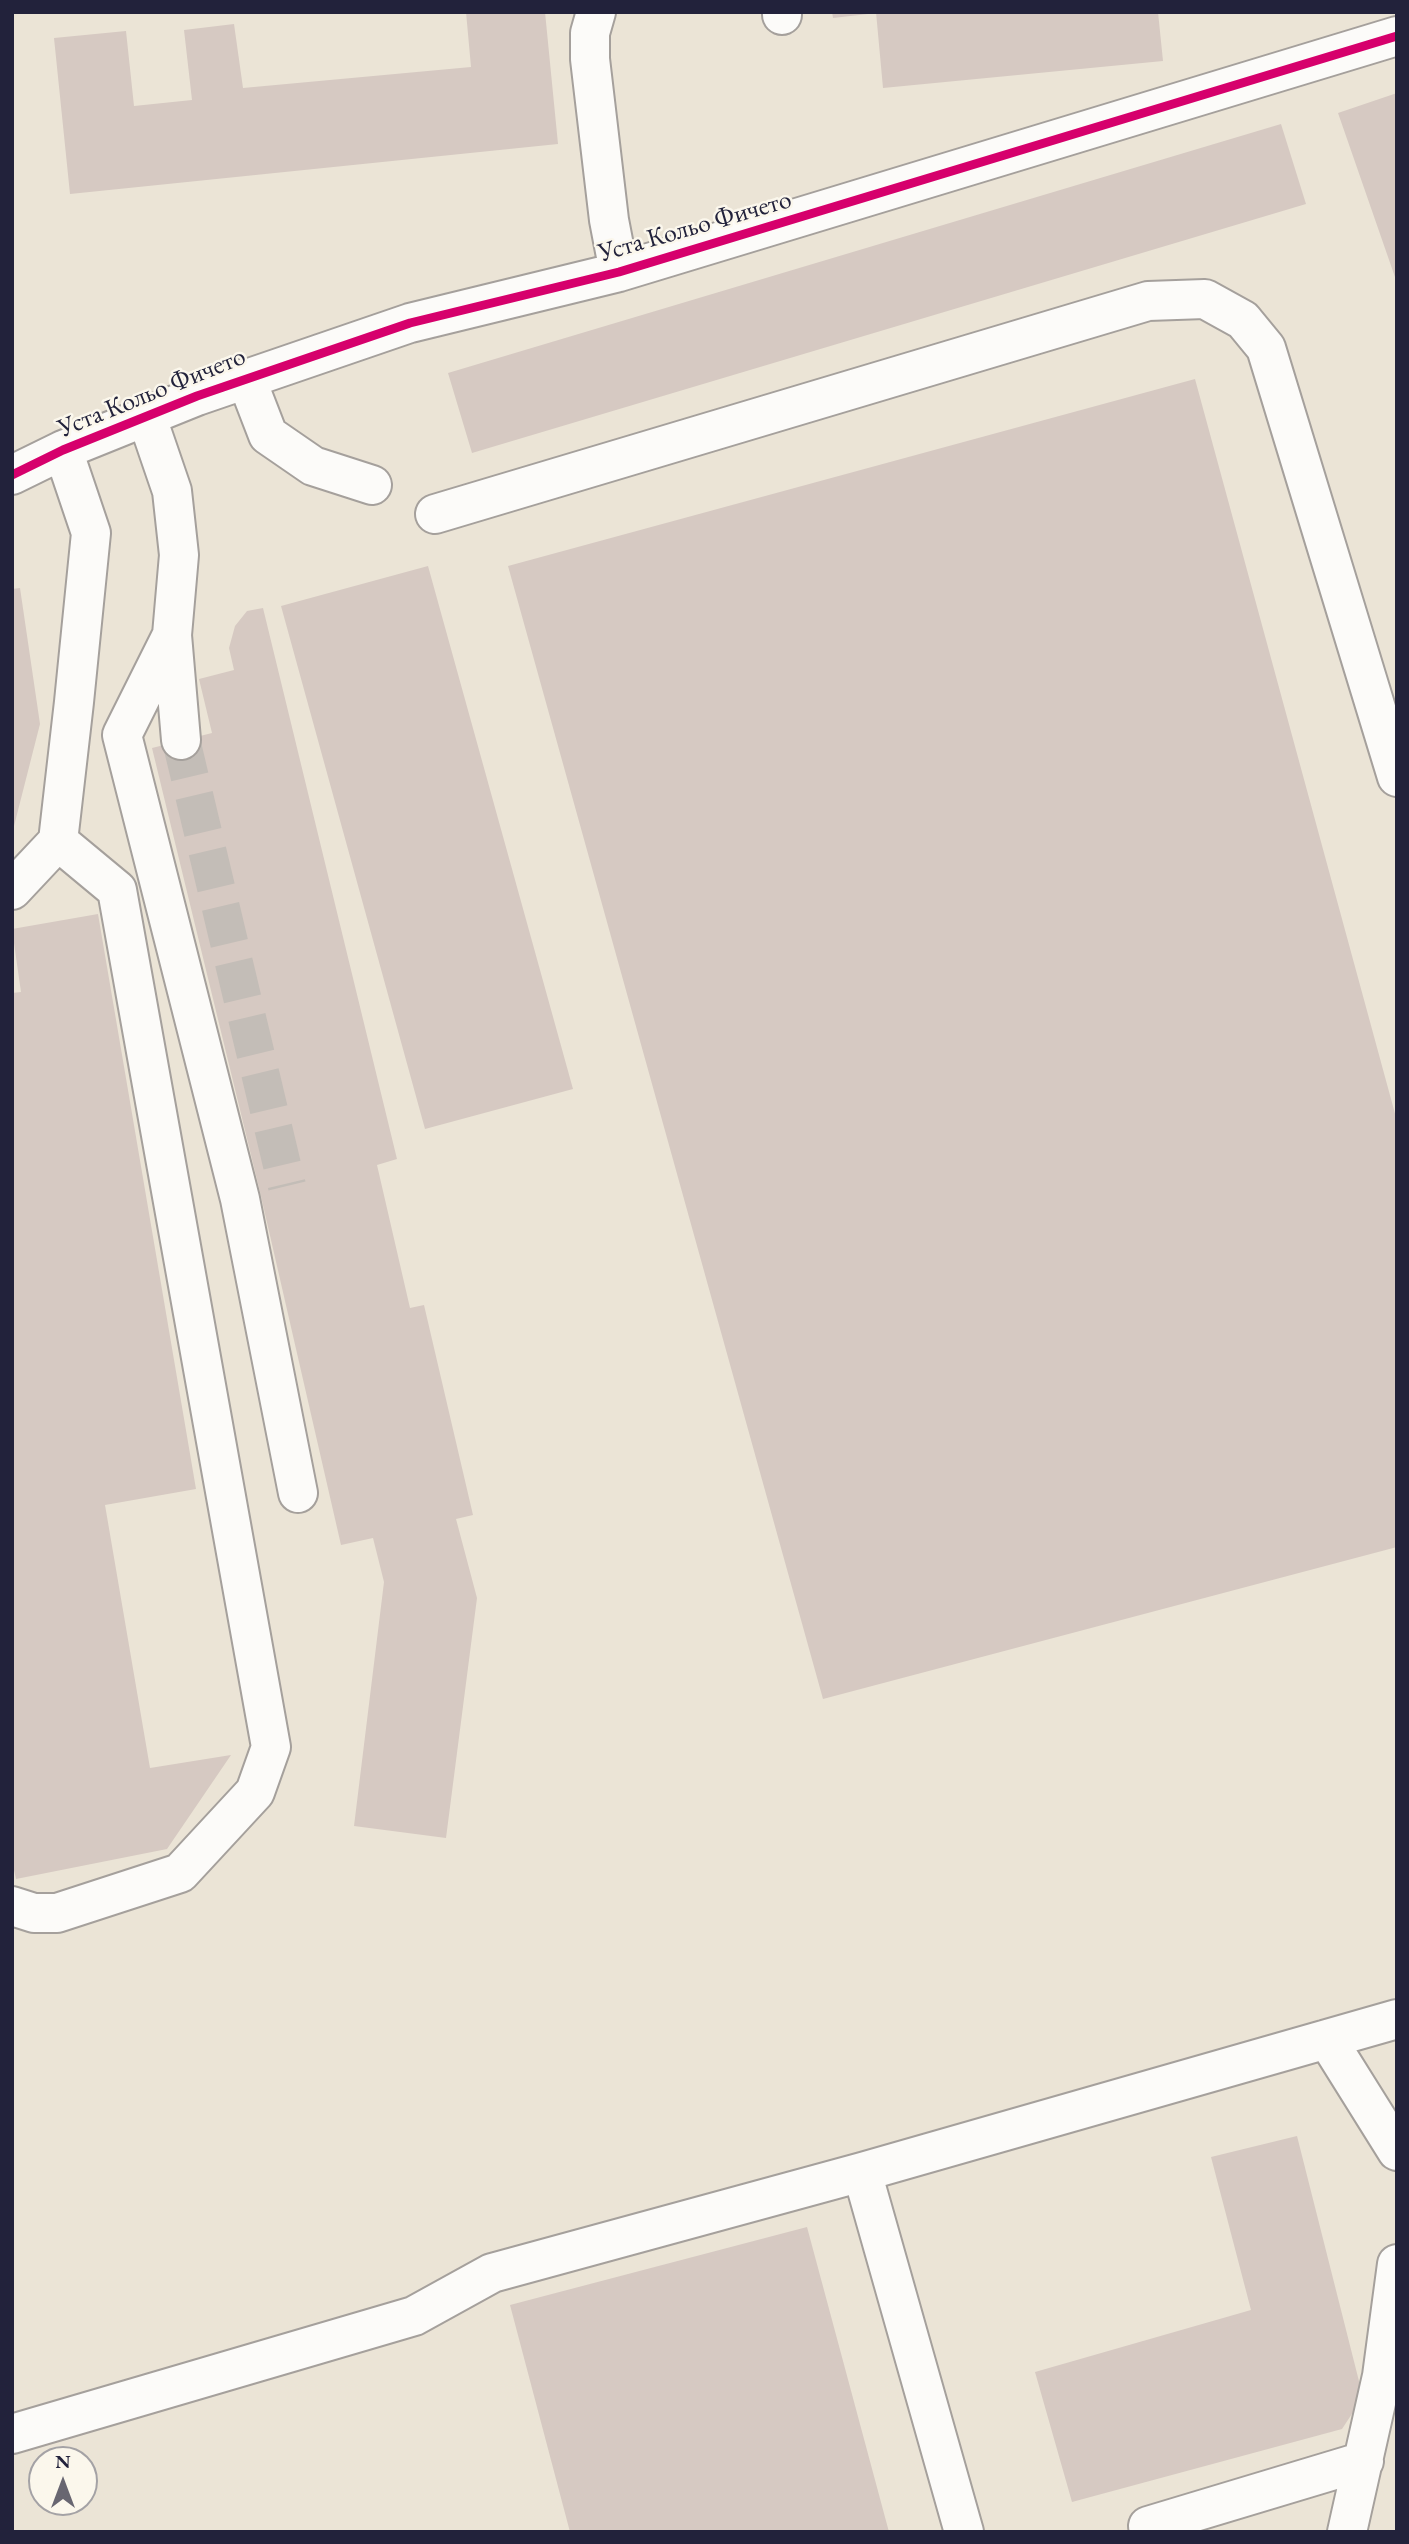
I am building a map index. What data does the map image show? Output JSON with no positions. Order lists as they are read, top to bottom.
{
  "streets": {
    "street": ["Уста Кольо Фичето"]
  },
  "north": "top"
}
